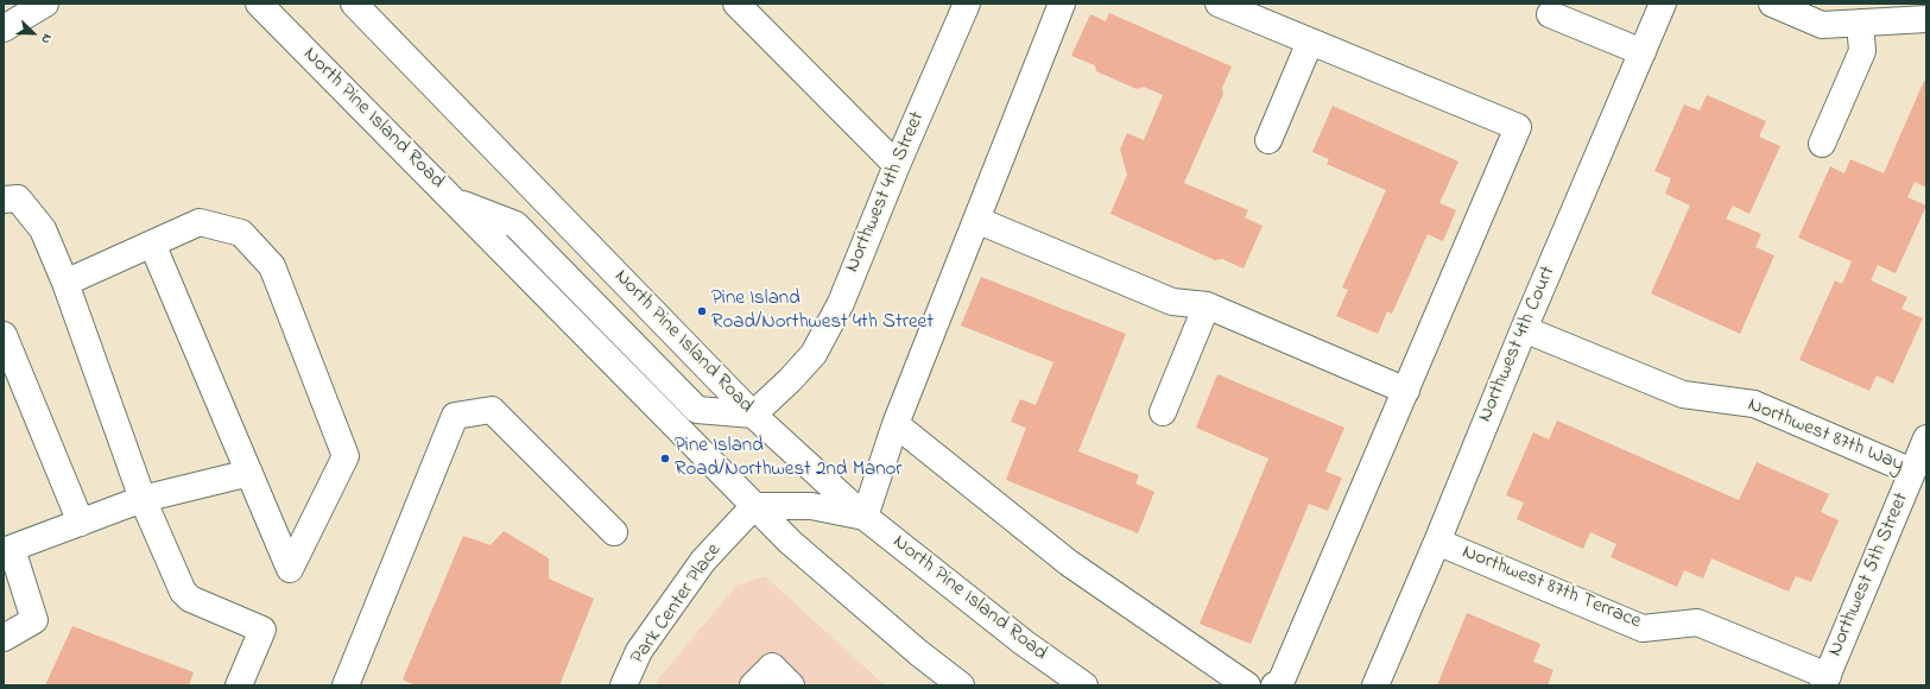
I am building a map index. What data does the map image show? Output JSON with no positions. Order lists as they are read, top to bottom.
{
  "streets": {
    "street": [
      "North Pine Island Road",
      "Northwest 4th Street",
      "Northwest 4th Court",
      "Northwest 87th Way",
      "Northwest 5th Street",
      "Northwest 87th Terrace",
      "Park Center Place"
    ]
  },
  "crossings": [
    ["North Pine Island Road", "Northwest 4th Street"],
    ["North Pine Island Road", "Park Center Place"],
    ["Northwest 4th Court", "Northwest 87th Way"],
    ["Northwest 4th Court", "Northwest 87th Terrace"],
    ["Northwest 87th Way", "Northwest 5th Street"],
    ["Northwest 5th Street", "Northwest 87th Terrace"]
  ],
  "places": ["Pine Island Road/Northwest 4th Street", "Pine Island Road/Northwest 2nd Manor"],
  "north": "bottom right"
}
